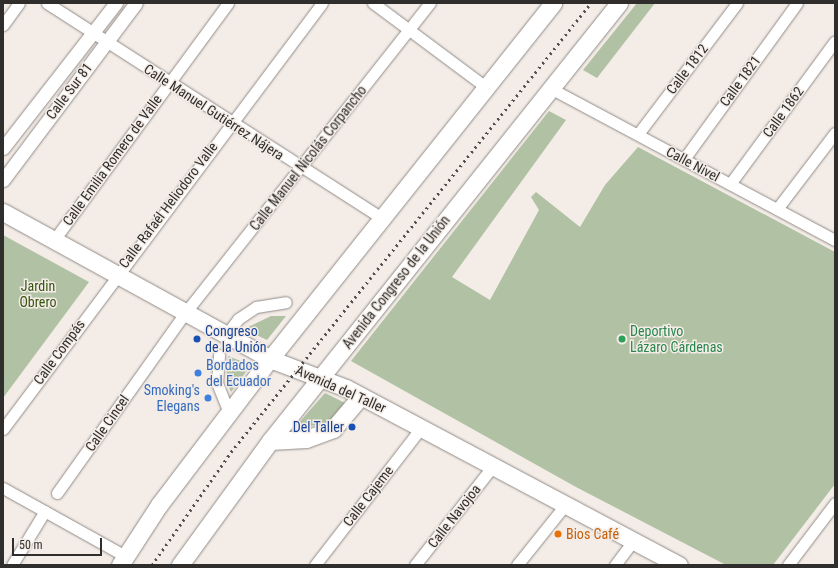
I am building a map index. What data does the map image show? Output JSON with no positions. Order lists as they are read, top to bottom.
{
  "streets": {
    "main road": ["Avenida Congreso de la Unión", "Avenida del Taller"],
    "street": [
      "Calle 1812",
      "Calle 1821",
      "Calle Sur 81",
      "Calle Manuel Gutiérrez Nájera",
      "Calle 1862",
      "Calle Manuel Nicolás Corpancho",
      "Calle Emilia Romero de Valle",
      "Calle Nivel",
      "Calle Rafaél Heliodoro Valle",
      "Calle Compás",
      "Calle Cincel",
      "Calle Cajeme",
      "Calle Navojoa"
    ]
  },
  "crossings": [
    ["Calle 1812", "Calle Nivel"],
    ["Calle 1821", "Calle Nivel"],
    ["Calle Sur 81", "Calle Manuel Gutiérrez Nájera"],
    ["Calle Manuel Gutiérrez Nájera", "Calle Manuel Nicolás Corpancho"],
    ["Calle Manuel Gutiérrez Nájera", "Calle Emilia Romero de Valle"],
    ["Calle Manuel Gutiérrez Nájera", "Calle Rafaél Heliodoro Valle"],
    ["Calle 1862", "Calle Nivel"],
    ["Calle Manuel Nicolás Corpancho", "Avenida del Taller"],
    ["Calle Manuel Nicolás Corpancho", "Calle Cincel"],
    ["Calle Emilia Romero de Valle", "Avenida del Taller"],
    ["Calle Nivel", "Avenida Congreso de la Unión"],
    ["Calle Rafaél Heliodoro Valle", "Calle Compás"],
    ["Calle Rafaél Heliodoro Valle", "Avenida del Taller"],
    ["Avenida Congreso de la Unión", "Avenida del Taller"],
    ["Calle Compás", "Avenida del Taller"],
    ["Avenida del Taller", "Calle Cincel"],
    ["Avenida del Taller", "Calle Cajeme"],
    ["Avenida del Taller", "Calle Navojoa"]
  ],
  "parks": ["Jardin Obrero"],
  "places": [
    "Congreso de la Unión",
    "Deportivo Lázaro Cárdenas",
    "Bordados del Ecuador",
    "Smoking's Elegans",
    "Del Taller",
    "Bios Café"
  ],
  "scale_bar": "50 m"
}
